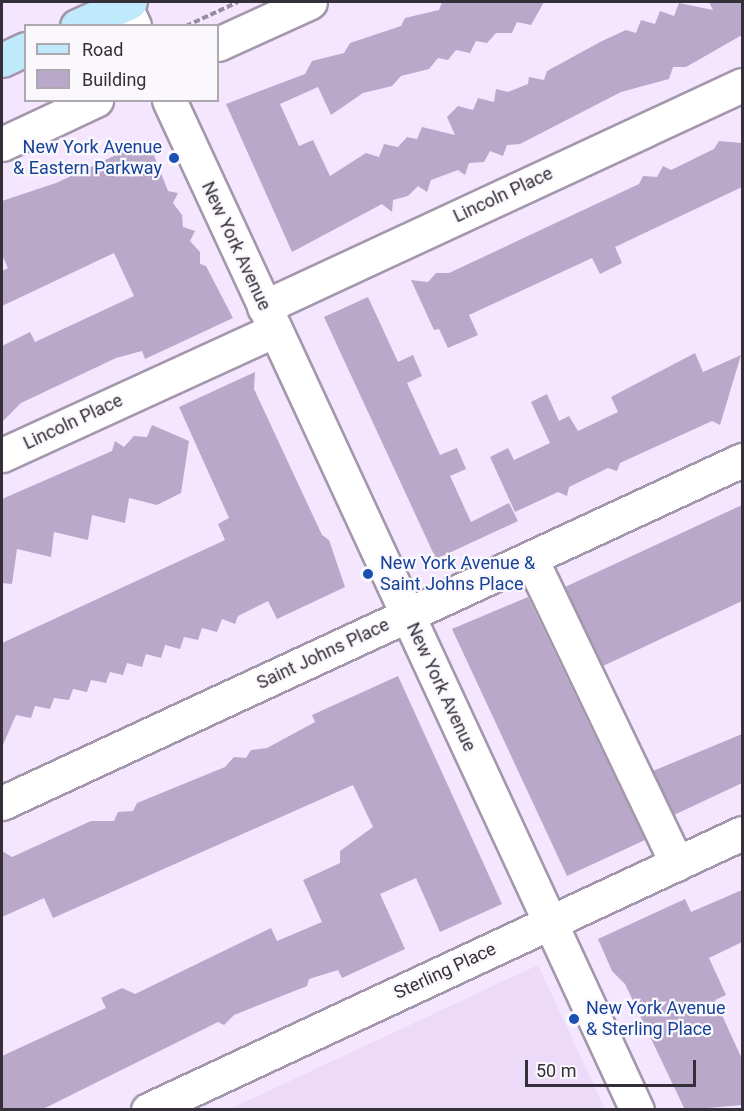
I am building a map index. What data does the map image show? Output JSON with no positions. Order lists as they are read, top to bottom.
{
  "streets": {
    "street": [
      "Lincoln Place",
      "New York Avenue",
      "Saint Johns Place",
      "Sterling Place"
    ]
  },
  "crossings": [
    ["Lincoln Place", "New York Avenue"],
    ["New York Avenue", "Saint Johns Place"],
    ["New York Avenue", "Sterling Place"]
  ],
  "places": ["New York Avenue & Eastern Parkway", "New York Avenue & Saint Johns Place", "New York Avenue & Sterling Place"],
  "legend": ["Road", "Building"],
  "scale_bar": "50 m"
}
